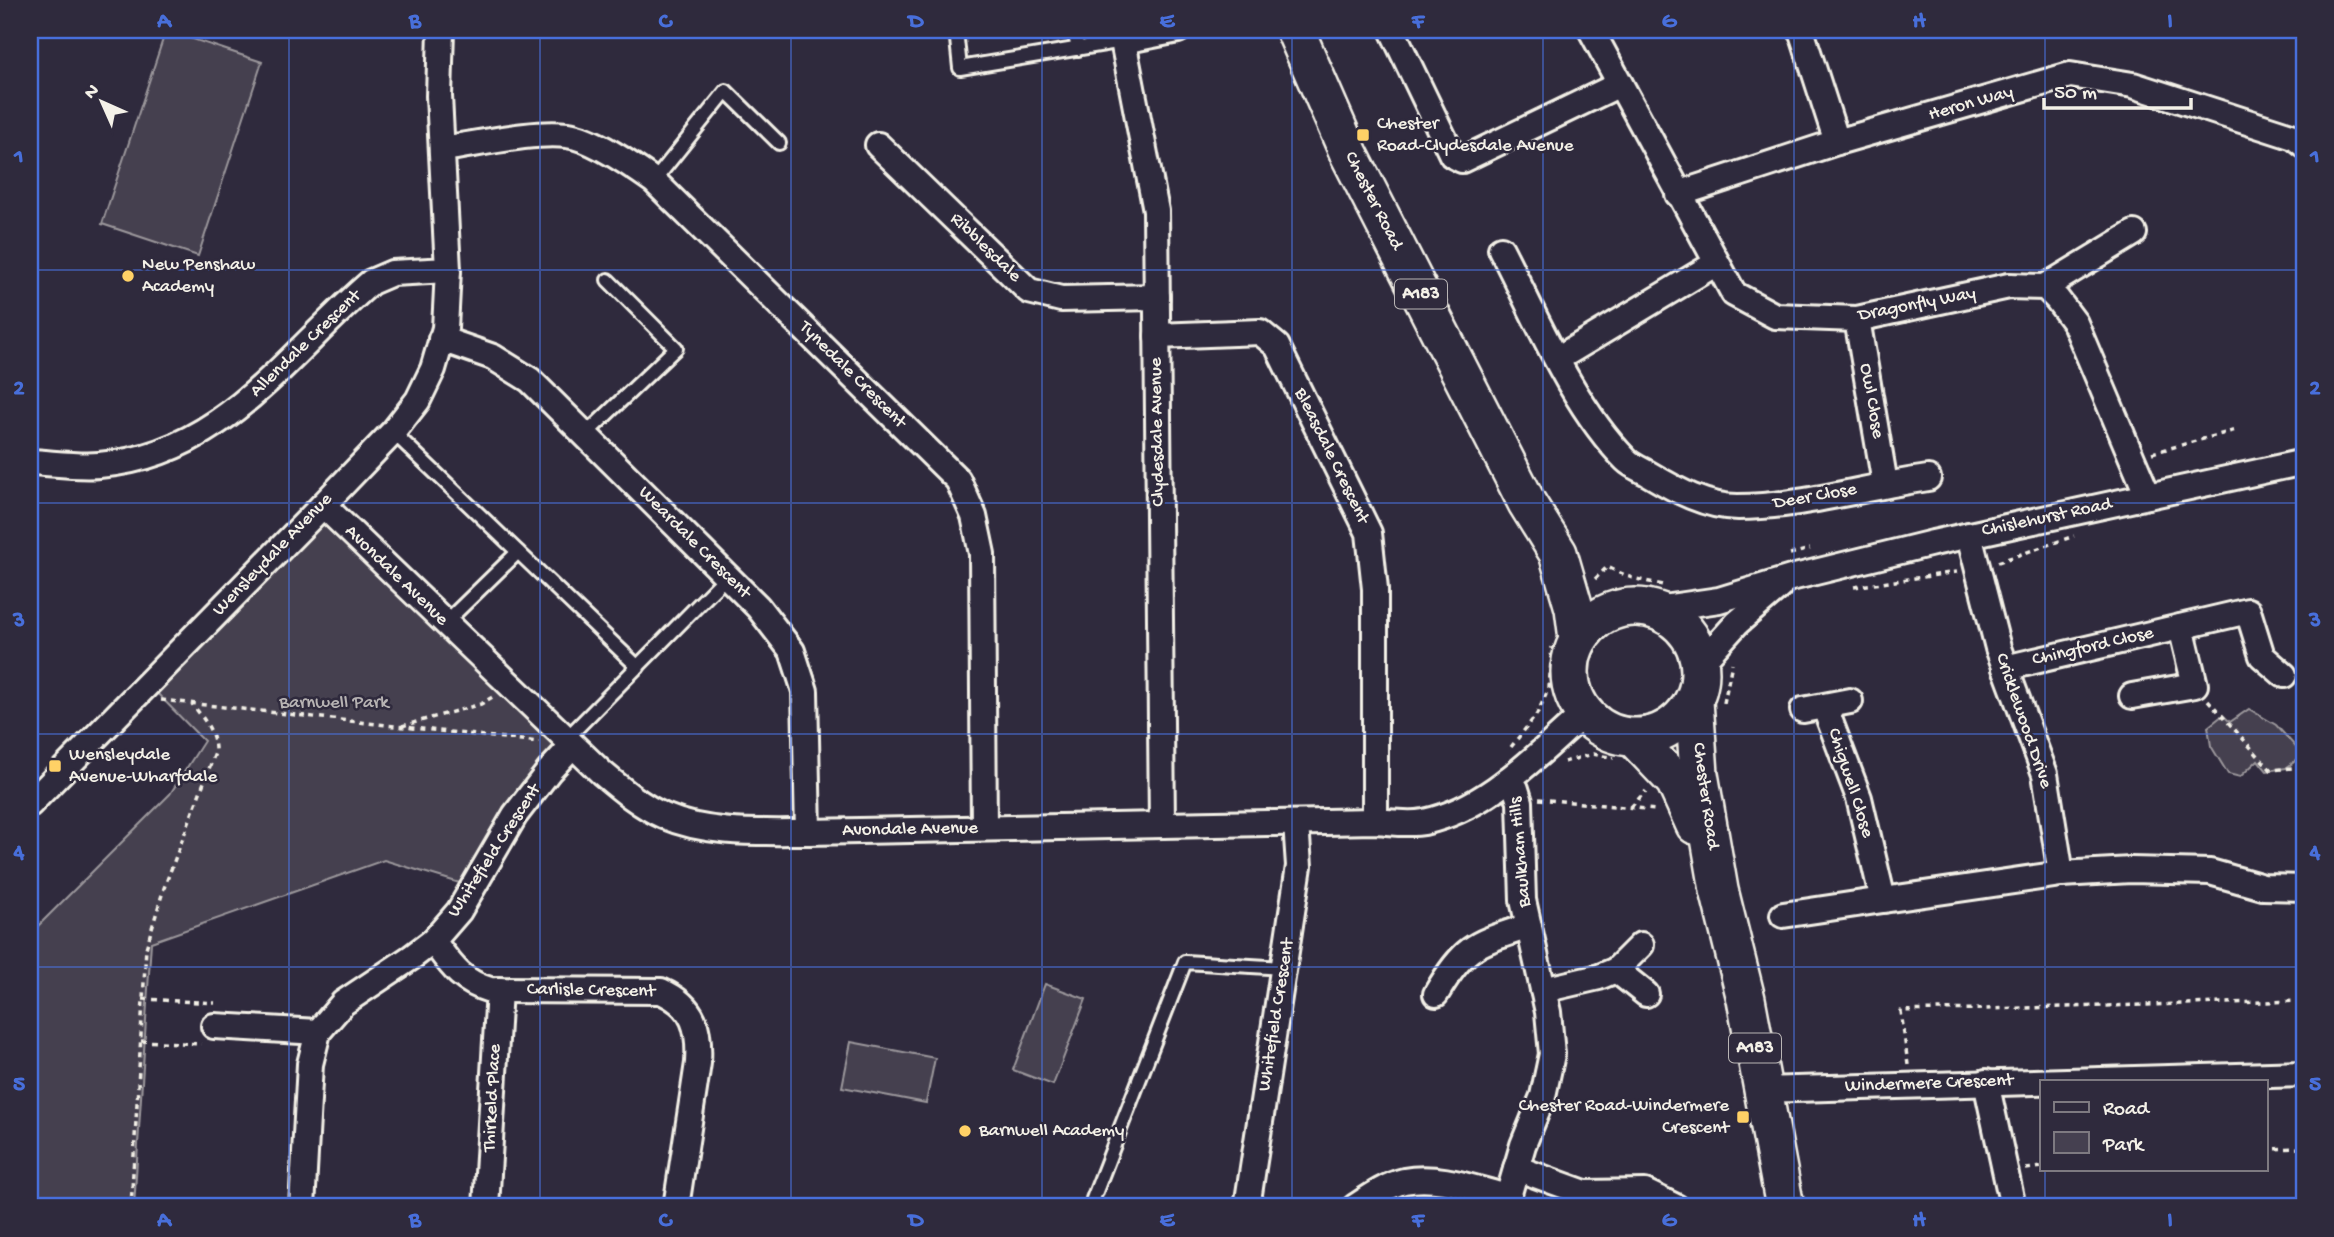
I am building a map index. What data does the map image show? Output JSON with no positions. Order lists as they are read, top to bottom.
{
  "streets": {
    "main road": ["Chester Road", "A183"],
    "street": [
      "Heron Way",
      "Ribblesdale",
      "Dragonfly Way",
      "Allendale Crescent",
      "Tynedale Crescent",
      "Owl Close",
      "Clydesdale Avenue",
      "Bleasdale Crescent",
      "Deer Close",
      "Chislehurst Road",
      "Weardale Crescent",
      "Wensleydale Avenue",
      "Avondale Avenue",
      "Chingford Close",
      "Cricklewood Drive",
      "Chigwell Close",
      "Whitefield Crescent",
      "Baulkham Hills",
      "Carlisle Crescent",
      "Windermere Crescent",
      "Thirkeld Place"
    ]
  },
  "crossings": [
    ["Heron Way", "Dragonfly Way"],
    ["Chester Road", "A183"],
    ["Chester Road", "Windermere Crescent"],
    ["Ribblesdale", "Clydesdale Avenue"],
    ["Dragonfly Way", "Owl Close"],
    ["Allendale Crescent", "Wensleydale Avenue"],
    ["Tynedale Crescent", "Avondale Avenue"],
    ["Owl Close", "Deer Close"],
    ["Clydesdale Avenue", "Bleasdale Crescent"],
    ["Clydesdale Avenue", "Avondale Avenue"],
    ["Bleasdale Crescent", "Avondale Avenue"],
    ["Chislehurst Road", "Cricklewood Drive"],
    ["Weardale Crescent", "Wensleydale Avenue"],
    ["Weardale Crescent", "Avondale Avenue"],
    ["Wensleydale Avenue", "Avondale Avenue"],
    ["Avondale Avenue", "Whitefield Crescent"],
    ["Avondale Avenue", "Baulkham Hills"],
    ["Chingford Close", "Cricklewood Drive"],
    ["Whitefield Crescent", "Carlisle Crescent"],
    ["Carlisle Crescent", "Thirkeld Place"]
  ],
  "parks": ["Barnwell Park"],
  "places": {
    "transit": ["Chester Road-Clydesdale Avenue", "Wensleydale Avenue-Wharfdale", "Chester Road-Windermere Crescent"],
    "other": ["New Penshaw Academy", "Barnwell Academy"]
  },
  "legend": ["Road", "Park"],
  "scale_bar": "50 m",
  "north": "top left",
  "grid": {
    "columns": [
      "A",
      "B",
      "C",
      "D",
      "E",
      "F",
      "G",
      "H",
      "I"
    ],
    "rows": [
      "1",
      "2",
      "3",
      "4",
      "5"
    ]
  }
}
